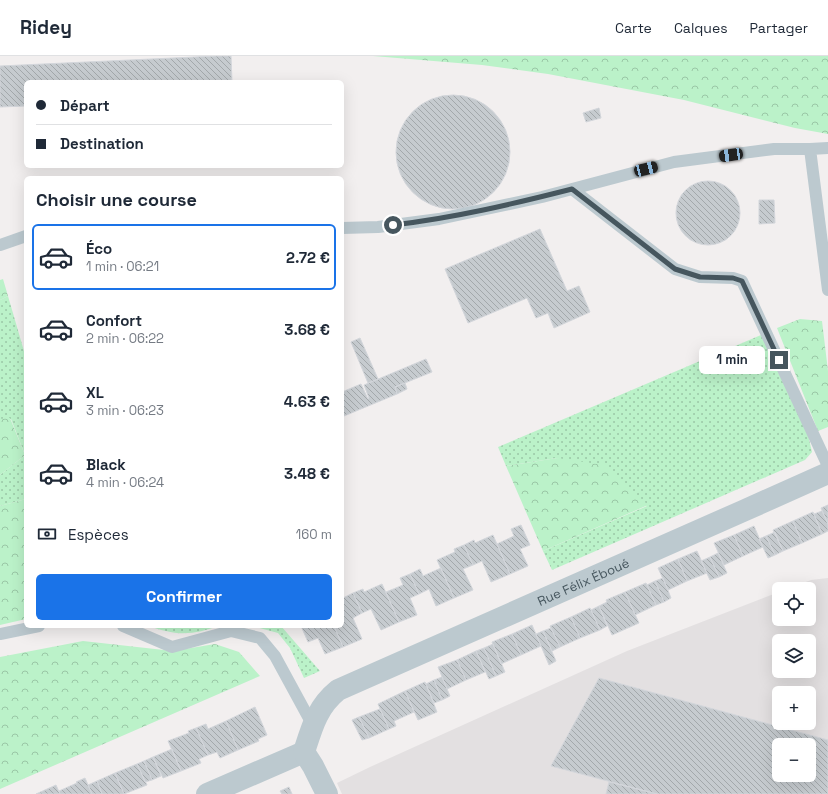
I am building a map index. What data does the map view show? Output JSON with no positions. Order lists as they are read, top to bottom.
{
  "streets": {
    "street": ["Rue Félix Éboué"]
  },
  "page": {
    "header": "Ridey",
    "nav": ["Carte", "Calques", "Partager"],
    "banner": ["Départ", "Destination"],
    "heading": "Choisir une course",
    "list": [
      {
        "name": "Éco",
        "note": "1 min · 06:21",
        "value": "2.72 €"
      },
      {
        "name": "Confort",
        "note": "2 min · 06:22",
        "value": "3.68 €"
      },
      {
        "name": "XL",
        "note": "3 min · 06:23",
        "value": "4.63 €"
      },
      {
        "name": "Black",
        "note": "4 min · 06:24",
        "value": "3.48 €"
      }
    ],
    "bubble": "1 min",
    "pay": ["Espèces", "160 m"],
    "buttons": "Confirmer",
    "map_buttons": ["+", "−"]
  }
}
